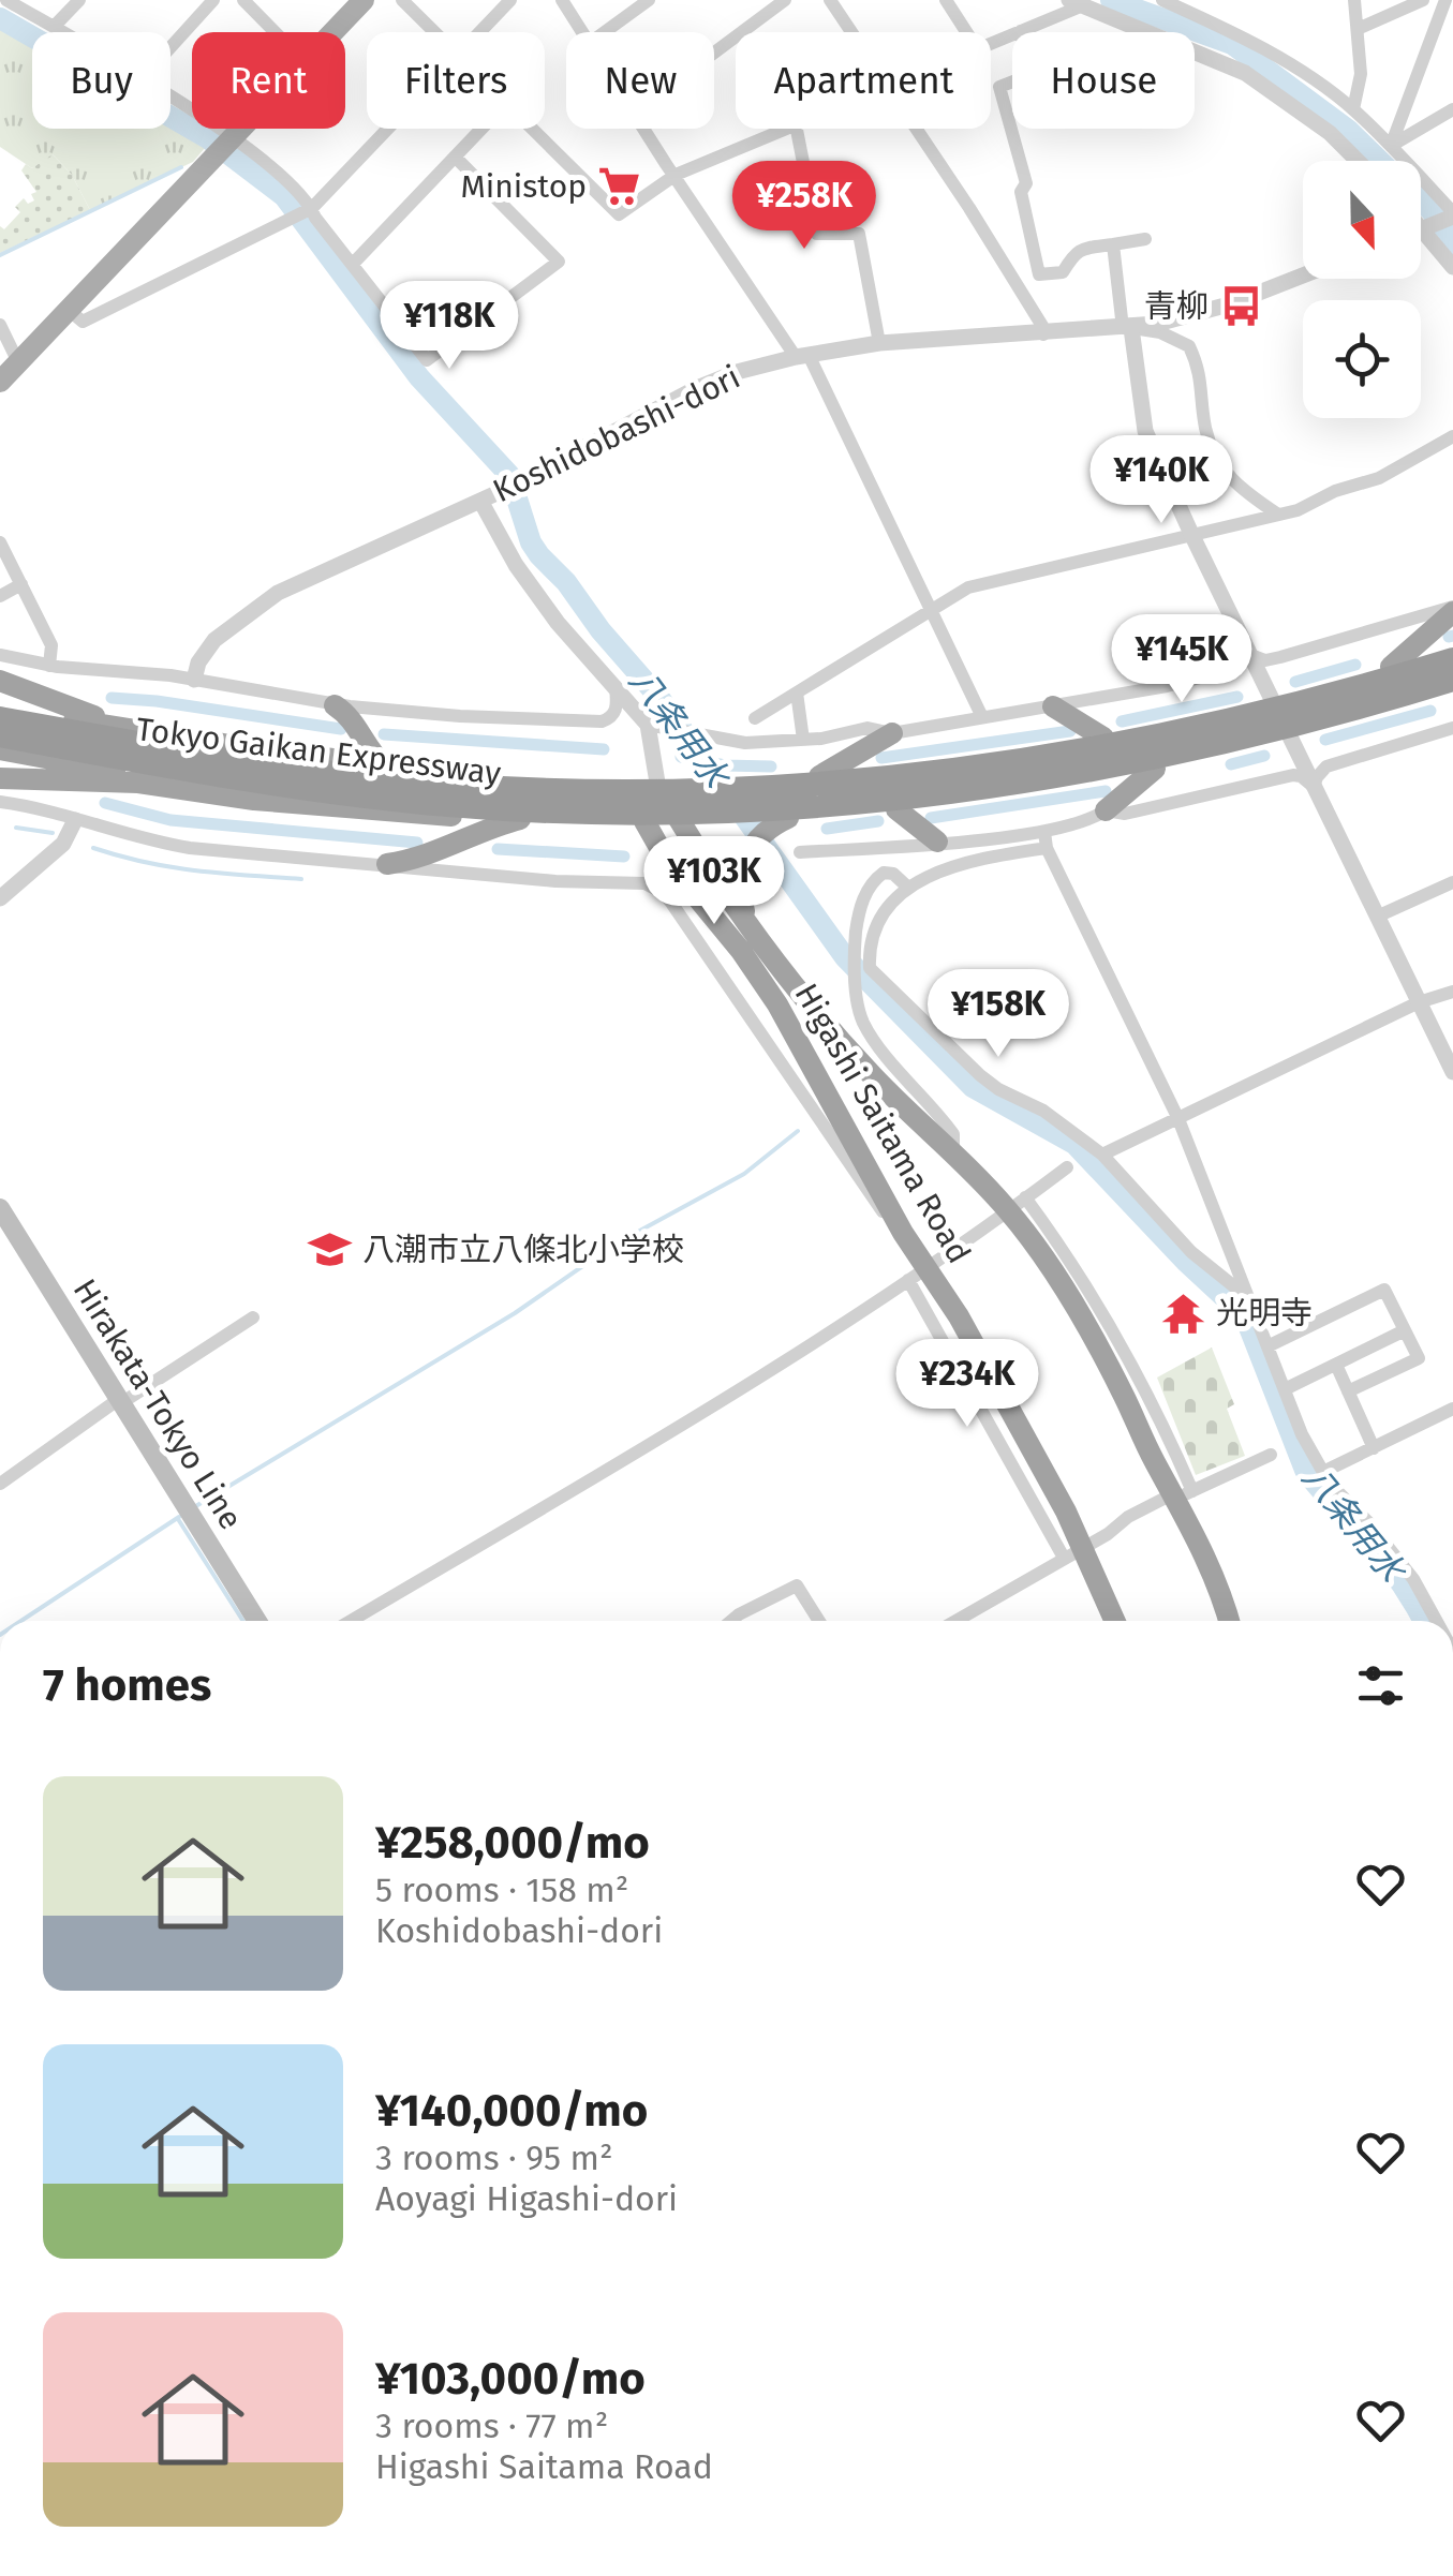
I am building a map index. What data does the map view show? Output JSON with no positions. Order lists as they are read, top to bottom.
{
  "streets": {
    "highway": ["Tokyo Gaikan Expressway", "Higashi Saitama Road"],
    "main road": ["Hirakata-Tokyo Line"],
    "street": ["Koshidobashi-dori"]
  },
  "water": ["八条用水"],
  "places": {
    "supermarket": ["Ministop"],
    "bus stop": ["青柳"],
    "school or university": ["八潮市立八條北小学校"],
    "temple": ["光明寺"]
  },
  "north": "bottom",
  "page": {
    "chip": [
      "Buy",
      "Rent",
      "Filters",
      "New",
      "Apartment",
      "House"
    ],
    "price": [
      "¥258K",
      "¥118K",
      "¥140K",
      "¥145K",
      "¥103K",
      "¥158K",
      "¥234K"
    ],
    "heading": "7 homes",
    "list": [
      {
        "name": "¥258,000/mo",
        "note": "5 rooms · 158 m² · Koshidobashi-dori"
      },
      {
        "name": "¥140,000/mo",
        "note": "3 rooms · 95 m² · Aoyagi Higashi-dori"
      },
      {
        "name": "¥103,000/mo",
        "note": "3 rooms · 77 m² · Higashi Saitama Road"
      }
    ]
  }
}
